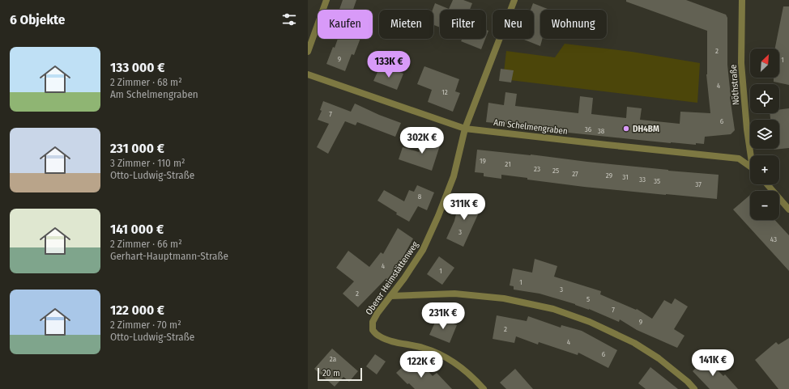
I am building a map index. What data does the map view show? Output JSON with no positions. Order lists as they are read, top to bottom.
{
  "streets": {
    "street": ["Nöthstraße", "Am Schelmengraben", "Oberer Heimstättenweg"]
  },
  "crossings": [
    ["Am Schelmengraben", "Oberer Heimstättenweg"]
  ],
  "places": ["DH4BM"],
  "house_numbers": [
    "2",
    "9",
    "1",
    "4",
    "12",
    "7",
    "6",
    "36",
    "38",
    "19",
    "21",
    "23",
    "25",
    "27",
    "29",
    "31",
    "33",
    "35",
    "37",
    "8",
    "3",
    "43",
    "4",
    "1",
    "1",
    "3",
    "2",
    "5",
    "7",
    "9",
    "2",
    "4",
    "6",
    "2a"
  ],
  "scale_bar": "20 m",
  "north": "top right",
  "page": {
    "heading": "6 Objekte",
    "chip": [
      "Kaufen",
      "Mieten",
      "Filter",
      "Neu",
      "Wohnung"
    ],
    "list": [
      {
        "name": "133 000 €",
        "note": "2 Zimmer · 68 m² · Am Schelmengraben"
      },
      {
        "name": "231 000 €",
        "note": "3 Zimmer · 110 m² · Otto-Ludwig-Straße"
      },
      {
        "name": "141 000 €",
        "note": "2 Zimmer · 66 m² · Gerhart-Hauptmann-Straße"
      },
      {
        "name": "122 000 €",
        "note": "2 Zimmer · 70 m² · Otto-Ludwig-Straße"
      }
    ],
    "map_buttons": ["+", "−"],
    "price": [
      "133K €",
      "302K €",
      "311K €",
      "231K €",
      "141K €",
      "122K €"
    ],
    "scale": "20 m"
  }
}
